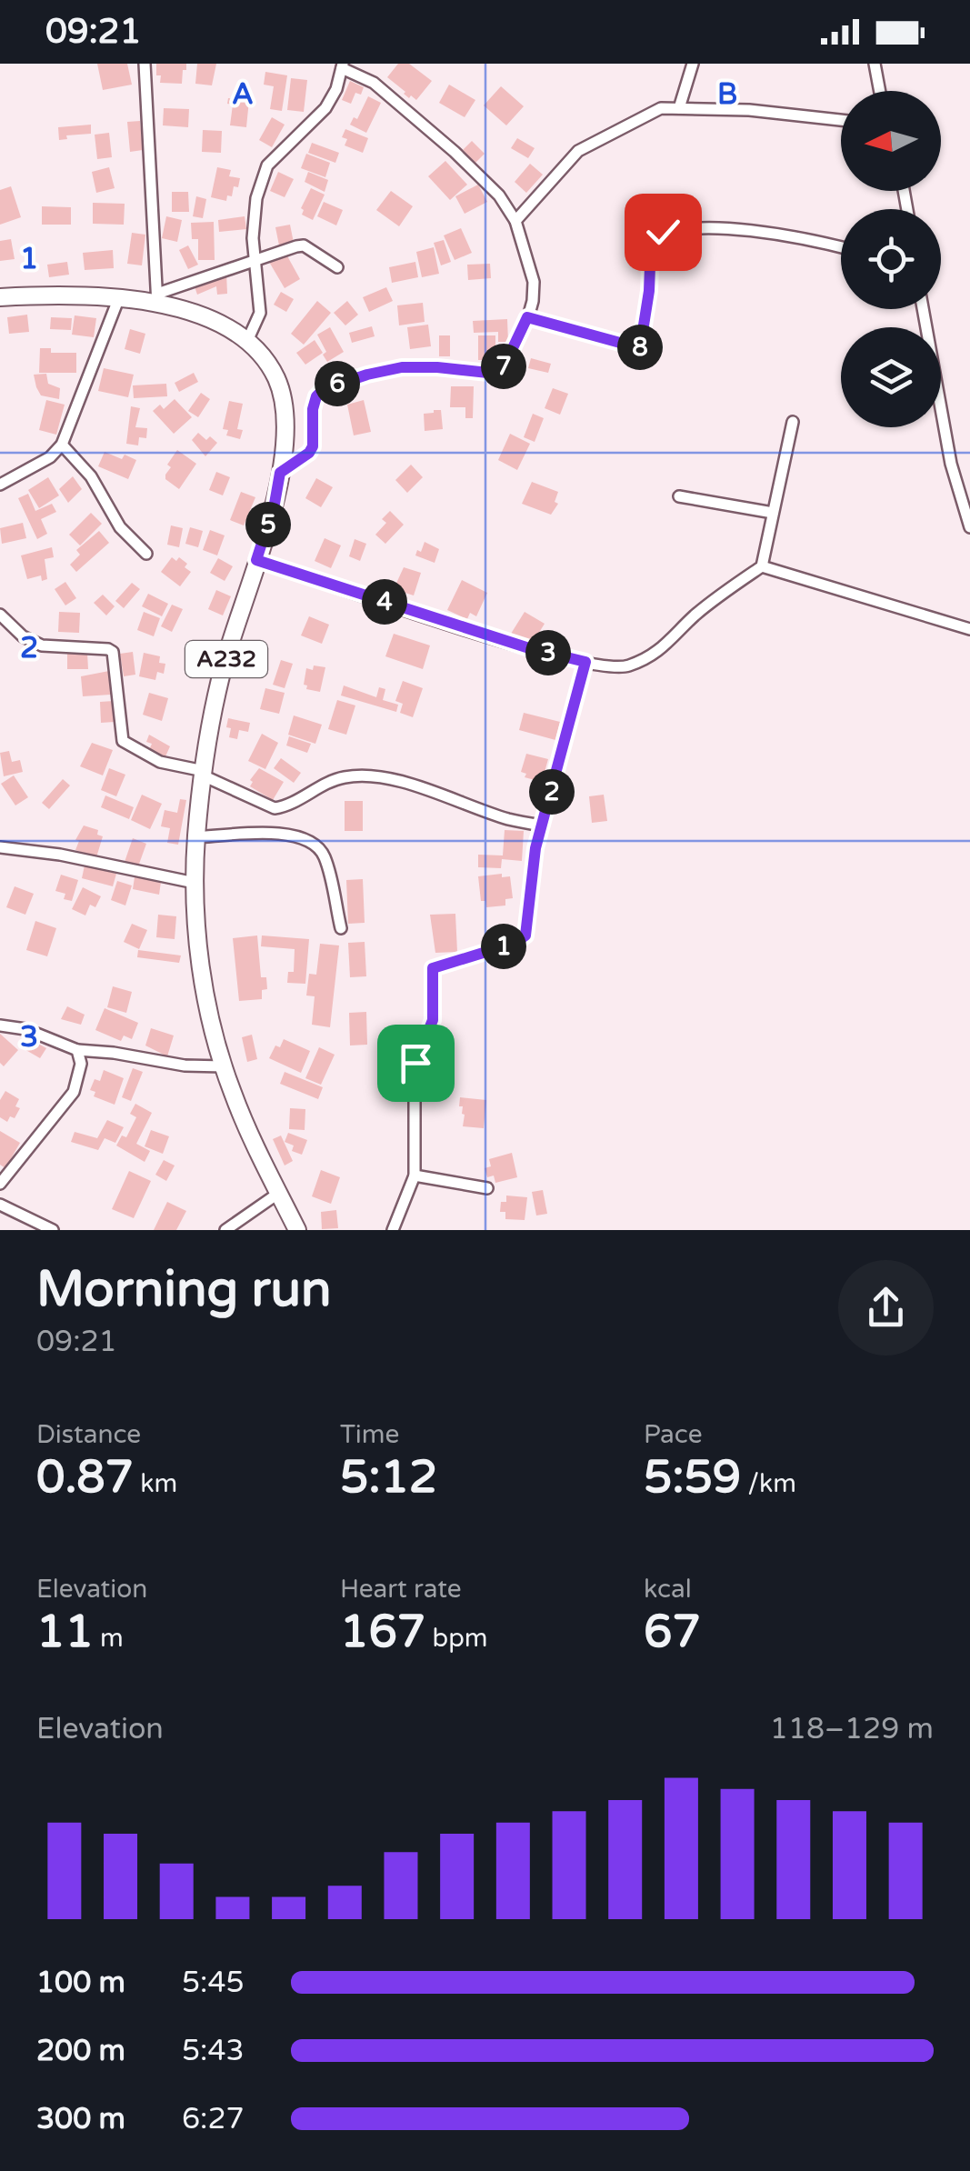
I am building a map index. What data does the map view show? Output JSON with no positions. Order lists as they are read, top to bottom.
{
  "streets": {
    "main road": ["A232"]
  },
  "north": "left",
  "page": {
    "status": "09:21",
    "pins": [
      "8",
      "7",
      "6",
      "5",
      "4",
      "3",
      "2",
      "1"
    ],
    "heading": ["Morning run", "09:21"],
    "stats": [
      ["Distance", "0.87 km"],
      ["Time", "5:12"],
      ["Pace", "5:59 /km"],
      ["Elevation", "11 m"],
      ["Heart rate", "167 bpm"],
      ["kcal", "67"]
    ],
    "chart": ["Elevation", "118–129 m"],
    "list": [
      {
        "name": "100 m",
        "note": "5:45"
      },
      {
        "name": "200 m",
        "note": "5:43"
      },
      {
        "name": "300 m",
        "note": "6:27"
      }
    ]
  },
  "grid": {
    "columns": ["A", "B"],
    "rows": ["1", "2", "3"]
  }
}
